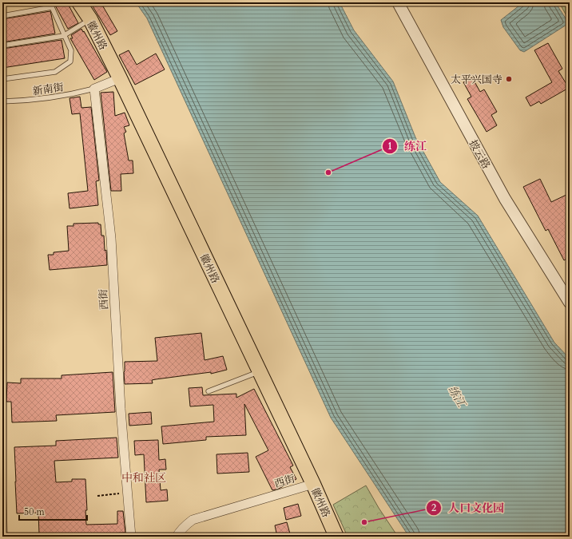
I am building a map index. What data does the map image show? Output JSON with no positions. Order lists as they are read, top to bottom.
{
  "streets": {
    "main road": ["徽州路"],
    "street": ["披云路", "西街"],
    "lane": ["新南街"]
  },
  "crossings": [
    ["徽州路", "西街"],
    ["新南街", "西街"]
  ],
  "districts": ["中和社区"],
  "water": ["练江"],
  "places": ["太平兴国寺", "练江", "人口文化园"],
  "scale_bar": "50 m"
}
